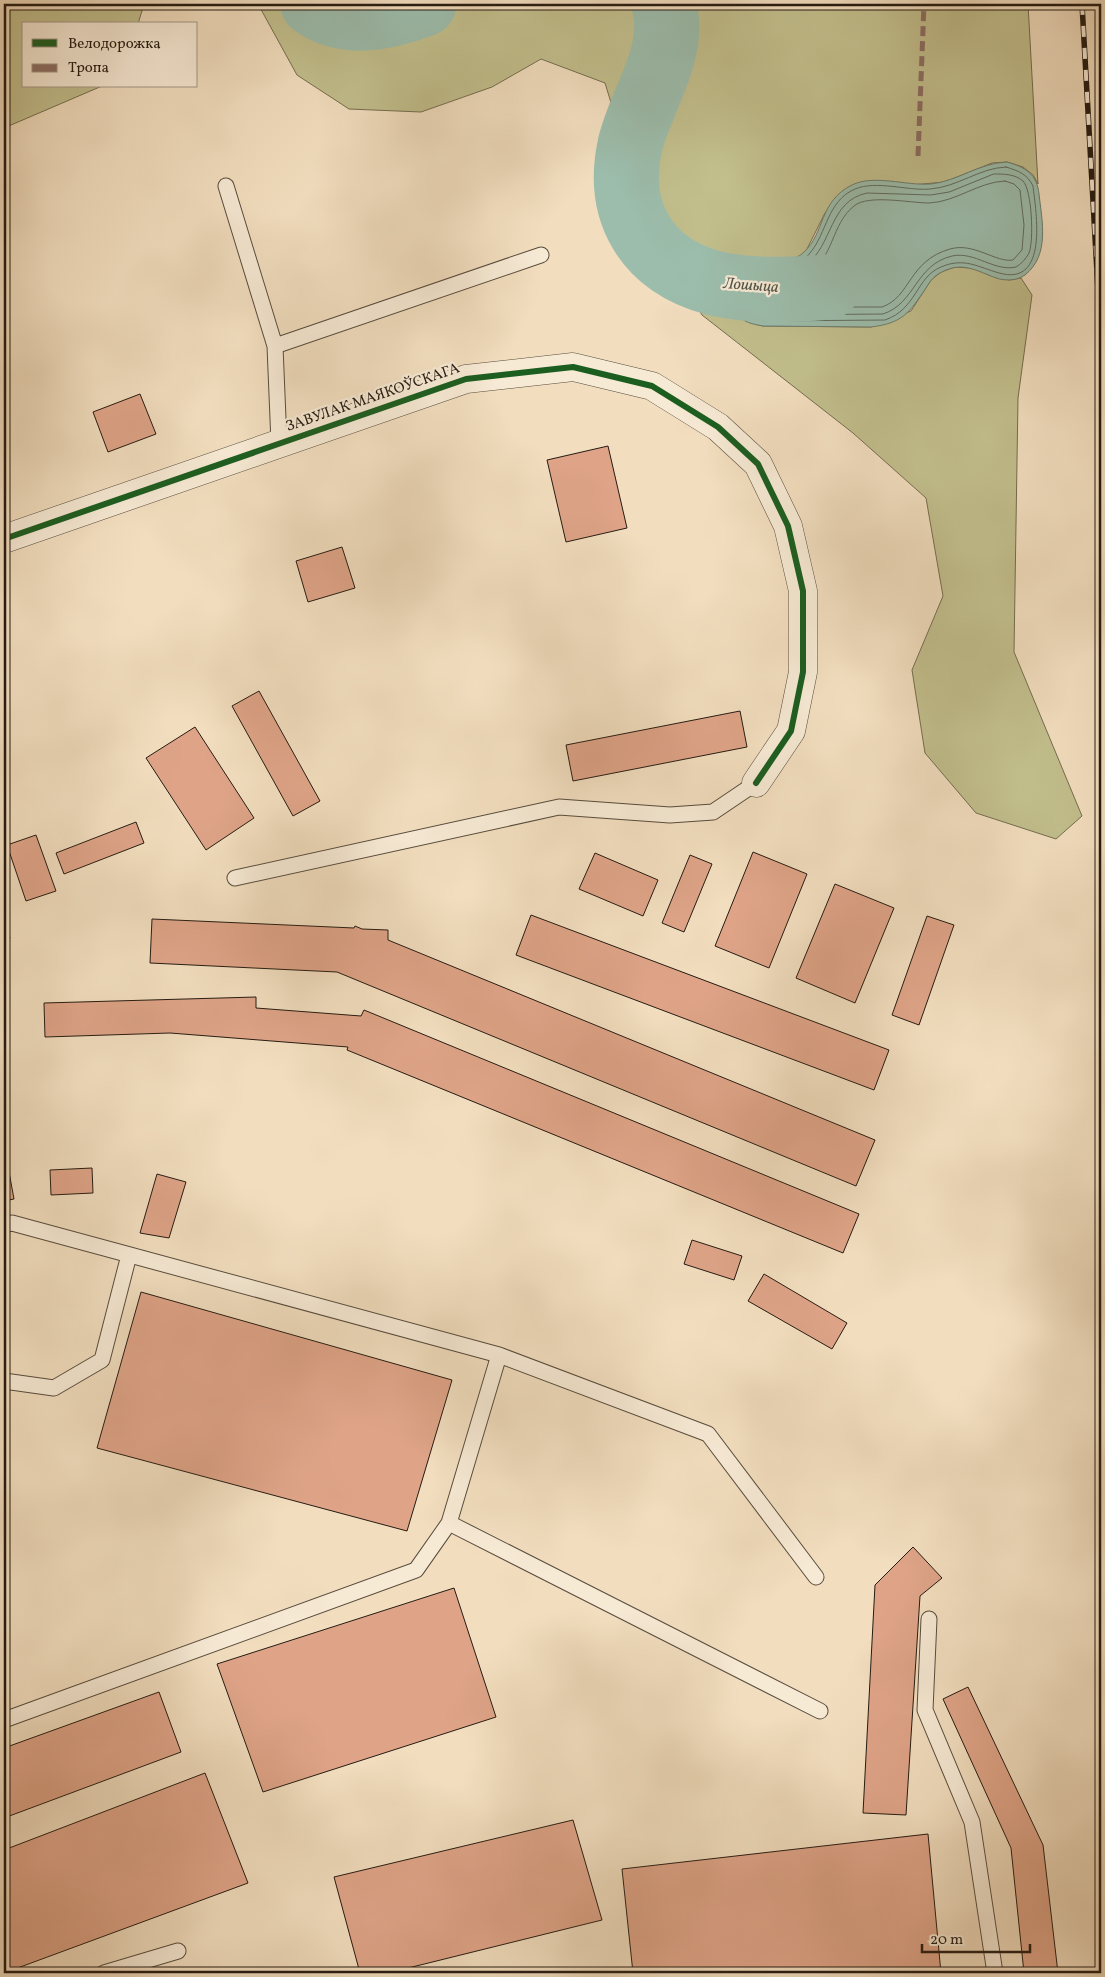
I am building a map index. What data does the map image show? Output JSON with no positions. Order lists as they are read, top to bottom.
{
  "streets": {
    "street": ["ЗАВУЛАК МАЯКОЎСКАГА"]
  },
  "water": ["Лошыца"],
  "legend": ["Велодорожка", "Тропа"],
  "scale_bar": "20 m"
}
